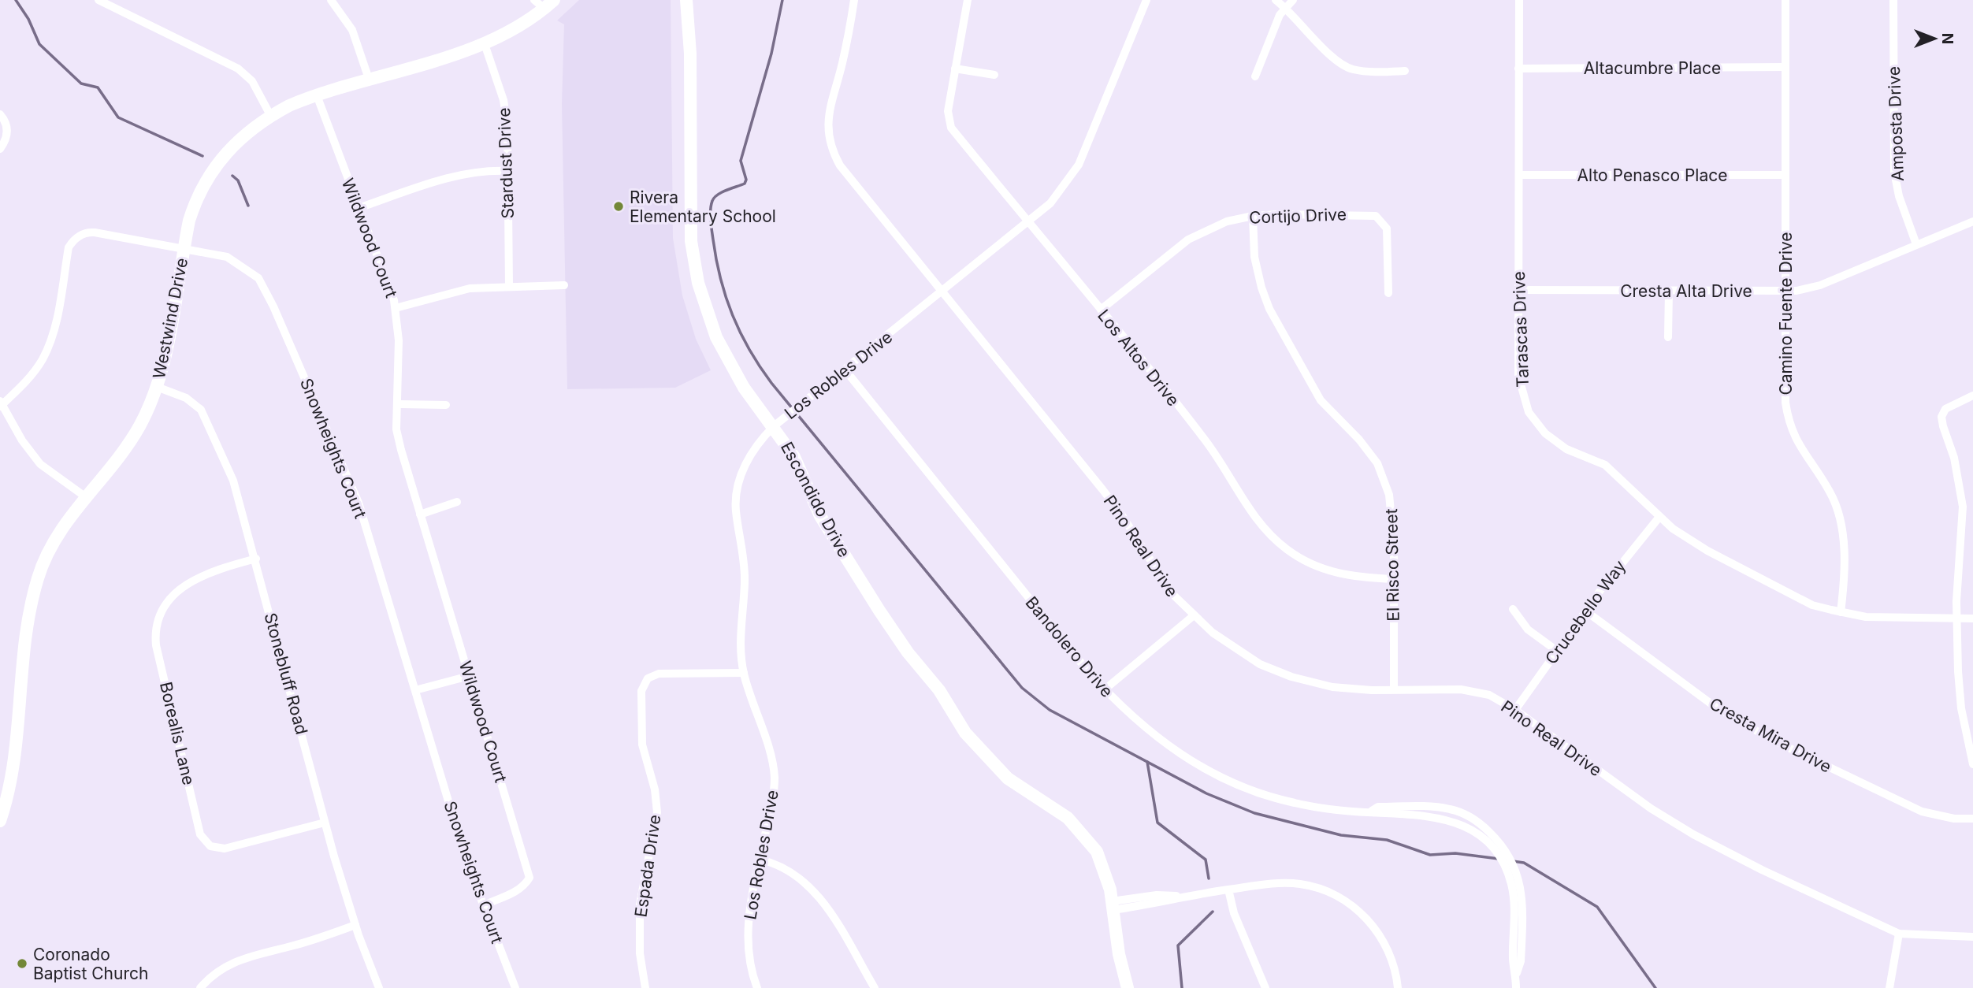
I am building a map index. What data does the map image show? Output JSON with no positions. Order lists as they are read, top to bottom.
{
  "streets": {
    "street": [
      "Altacumbre Place",
      "Amposta Drive",
      "Stardust Drive",
      "Alto Penasco Place",
      "Cortijo Drive",
      "Wildwood Court",
      "Cresta Alta Drive",
      "Camino Fuente Drive",
      "Westwind Drive",
      "Tarascas Drive",
      "Los Altos Drive",
      "Los Robles Drive",
      "Snowheights Court",
      "Escondido Drive",
      "Pino Real Drive",
      "El Risco Street",
      "Crucebello Way",
      "Bandolero Drive",
      "Stonebluff Road",
      "Borealis Lane",
      "Cresta Mira Drive",
      "Espada Drive"
    ]
  },
  "crossings": [
    ["Altacumbre Place", "Camino Fuente Drive"],
    ["Altacumbre Place", "Tarascas Drive"],
    ["Amposta Drive", "Cresta Alta Drive"],
    ["Stardust Drive", "Westwind Drive"],
    ["Alto Penasco Place", "Camino Fuente Drive"],
    ["Alto Penasco Place", "Tarascas Drive"],
    ["Cortijo Drive", "Los Altos Drive"],
    ["Cortijo Drive", "El Risco Street"],
    ["Wildwood Court", "Westwind Drive"],
    ["Wildwood Court", "Snowheights Court"],
    ["Cresta Alta Drive", "Camino Fuente Drive"],
    ["Cresta Alta Drive", "Tarascas Drive"],
    ["Camino Fuente Drive", "Tarascas Drive"],
    ["Westwind Drive", "Snowheights Court"],
    ["Westwind Drive", "Stonebluff Road"],
    ["Tarascas Drive", "Crucebello Way"],
    ["Los Altos Drive", "Los Robles Drive"],
    ["Los Altos Drive", "El Risco Street"],
    ["Los Robles Drive", "Escondido Drive"],
    ["Los Robles Drive", "Pino Real Drive"],
    ["Los Robles Drive", "Bandolero Drive"],
    ["Los Robles Drive", "Espada Drive"],
    ["Pino Real Drive", "El Risco Street"],
    ["Pino Real Drive", "Crucebello Way"],
    ["Crucebello Way", "Cresta Mira Drive"],
    ["Stonebluff Road", "Borealis Lane"]
  ],
  "places": ["Rivera Elementary School", "Coronado Baptist Church"],
  "north": "right"
}
